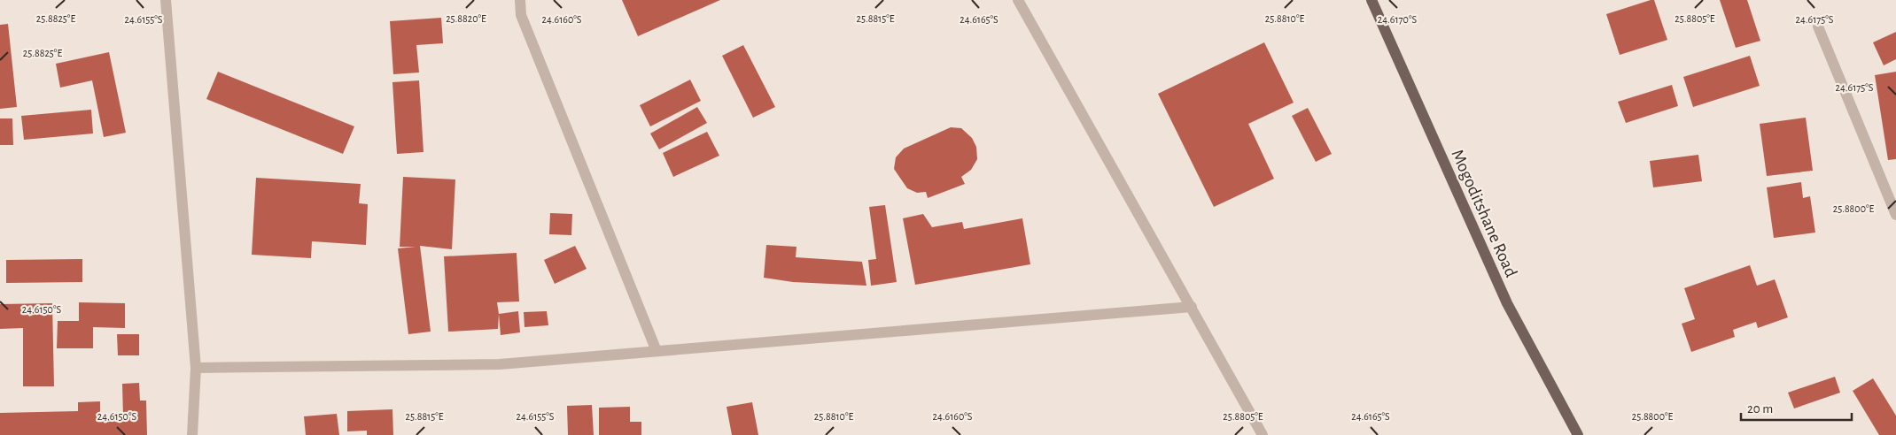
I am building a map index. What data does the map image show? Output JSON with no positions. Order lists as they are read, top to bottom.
{
  "streets": {
    "main road": ["Mogoditshane Road"]
  },
  "scale_bar": "20 m",
  "coordinates": [
    "25.8805°E",
    "25.8825°E",
    "25.8820°E",
    "25.8815°E",
    "25.8810°E",
    "24.6155°S",
    "24.6160°S",
    "24.6165°S",
    "24.6170°S",
    "24.6175°S",
    "25.8800°E",
    "24.6150°S"
  ]
}
